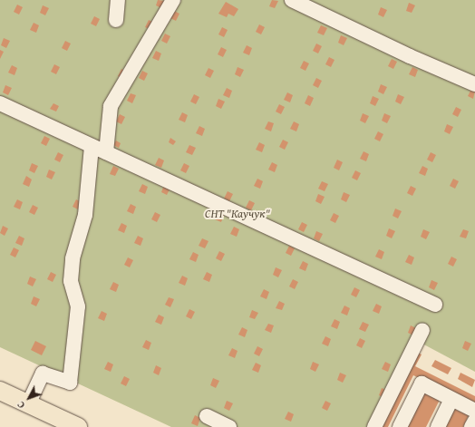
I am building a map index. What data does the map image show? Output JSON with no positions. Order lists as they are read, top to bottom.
{
  "parks": ["СНТ \"Каучук\""],
  "north": "bottom left"
}
